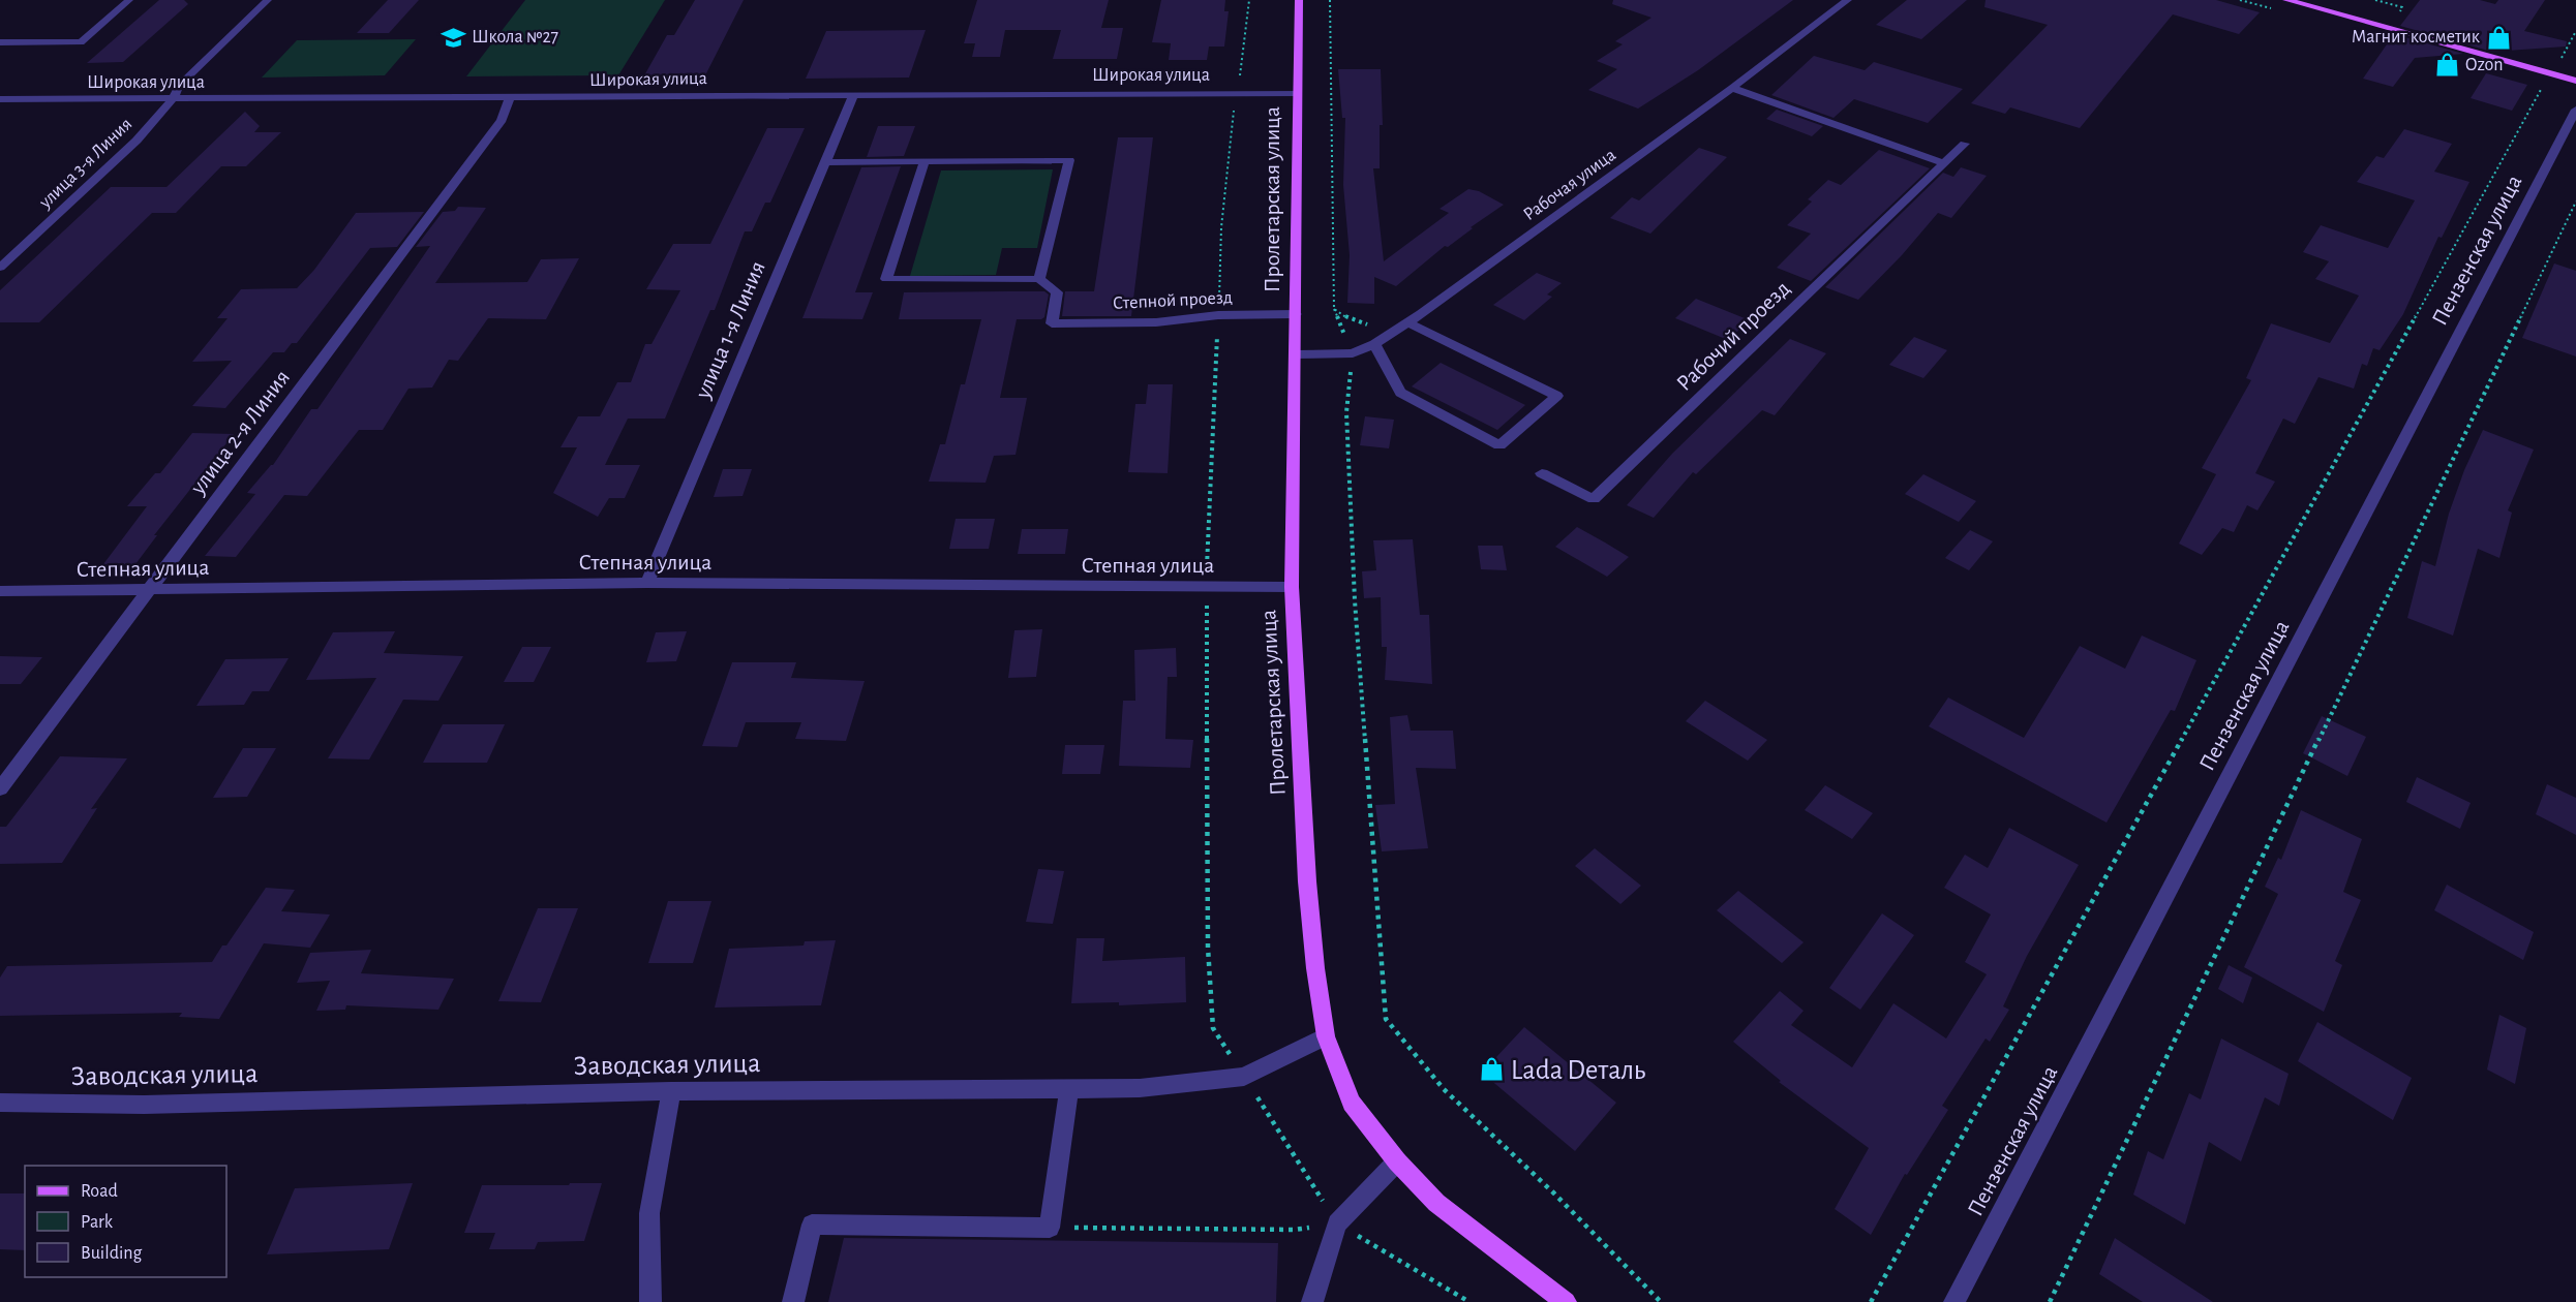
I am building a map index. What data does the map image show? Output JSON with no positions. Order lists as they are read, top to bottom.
{
  "streets": {
    "main road": ["Пролетарская улица"],
    "street": [
      "Широкая улица",
      "улица 3-я Линия",
      "Рабочая улица",
      "Пензенская улица",
      "Степной проезд",
      "улица 1-я Линия",
      "Рабочий проезд",
      "улица 2-я Линия",
      "Степная улица",
      "Заводская улица"
    ]
  },
  "crossings": [
    ["Широкая улица", "улица 3-я Линия"],
    ["Широкая улица", "Пролетарская улица"],
    ["Широкая улица", "улица 1-я Линия"],
    ["Широкая улица", "улица 2-я Линия"],
    ["Рабочая улица", "Пролетарская улица"],
    ["Пролетарская улица", "Степной проезд"],
    ["Пролетарская улица", "Степная улица"],
    ["Пролетарская улица", "Заводская улица"],
    ["улица 1-я Линия", "Степная улица"],
    ["улица 2-я Линия", "Степная улица"]
  ],
  "places": {
    "school or university": ["Школа №27"],
    "shop": ["Магнит косметик", "Ozon", "Lada Dеталь"]
  },
  "legend": ["Road", "Park", "Building"]
}
